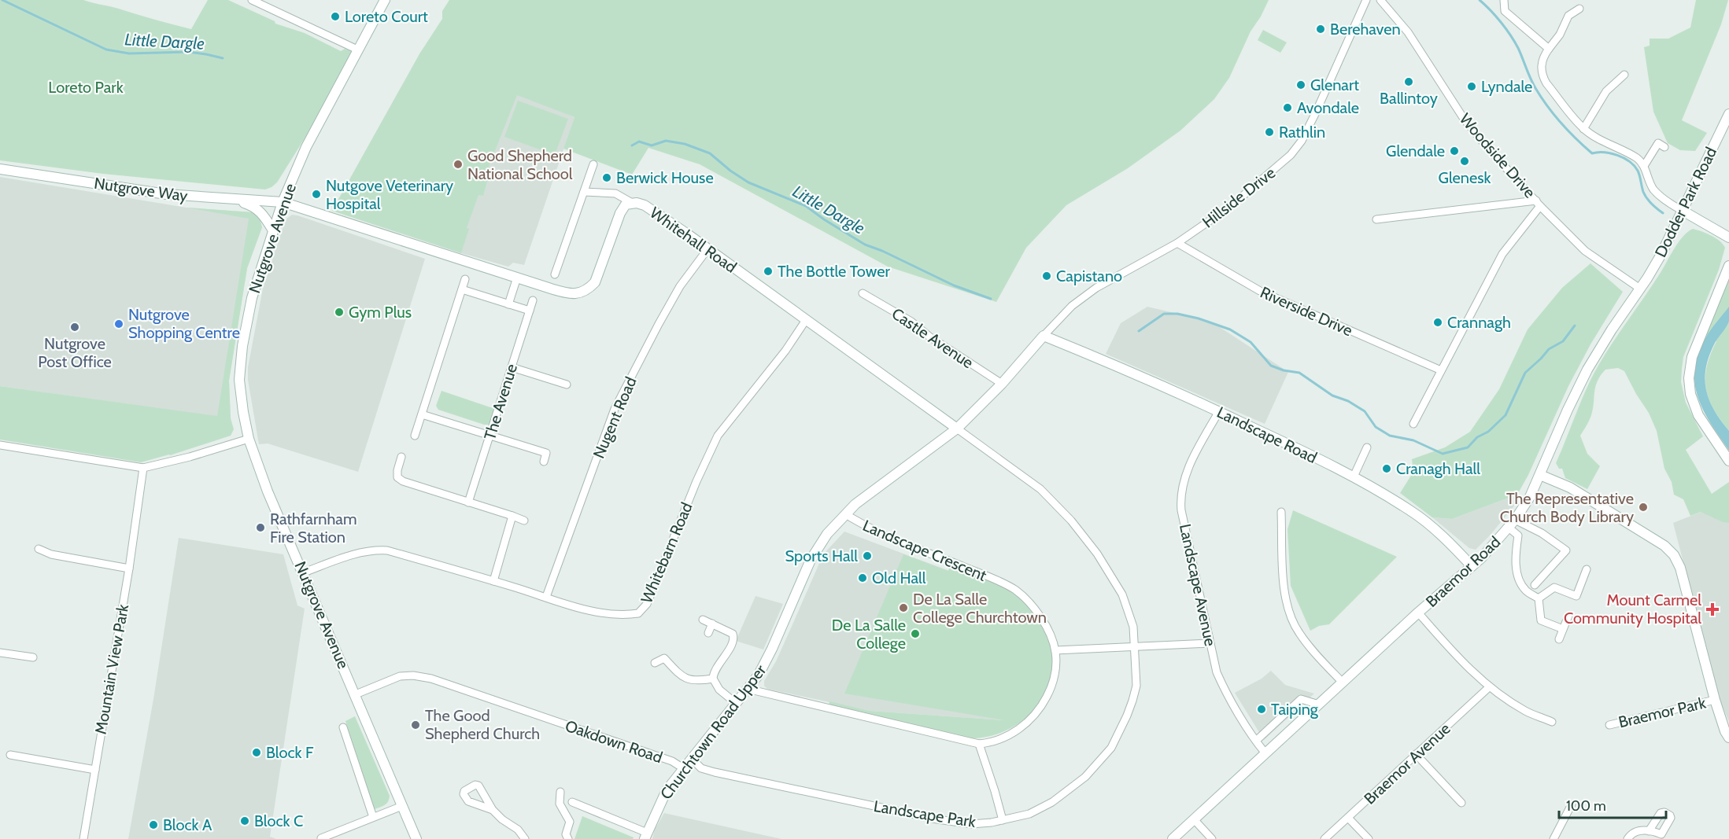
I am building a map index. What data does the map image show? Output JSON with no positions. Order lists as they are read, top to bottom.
{
  "streets": {
    "street": [
      "Woodside Drive",
      "Nutgrove Way",
      "Hillside Drive",
      "Dodder Park Road",
      "Nutgrove Avenue",
      "Whitehall Road",
      "Riverside Drive",
      "Castle Avenue",
      "The Avenue",
      "Nugent Road",
      "Landscape Road",
      "Landscape Crescent",
      "Whitebarn Road",
      "Braemor Road",
      "Landscape Avenue",
      "Mountain View Park",
      "Braemor Park",
      "Churchtown Road Upper",
      "Oakdown Road",
      "Braemor Avenue",
      "Landscape Park"
    ]
  },
  "crossings": [
    ["Woodside Drive", "Dodder Park Road"],
    ["Woodside Drive", "Braemor Road"],
    ["Nutgrove Way", "Nutgrove Avenue"],
    ["Nutgrove Way", "Whitehall Road"],
    ["Hillside Drive", "Riverside Drive"],
    ["Hillside Drive", "Landscape Road"],
    ["Hillside Drive", "Churchtown Road Upper"],
    ["Dodder Park Road", "Braemor Road"],
    ["Nutgrove Avenue", "Whitehall Road"],
    ["Nutgrove Avenue", "Whitebarn Road"],
    ["Nutgrove Avenue", "Oakdown Road"],
    ["Whitehall Road", "Nugent Road"],
    ["Whitehall Road", "Whitebarn Road"],
    ["Whitehall Road", "Churchtown Road Upper"],
    ["Whitehall Road", "Landscape Park"],
    ["Castle Avenue", "Churchtown Road Upper"],
    ["Nugent Road", "Whitebarn Road"],
    ["Landscape Road", "Braemor Road"],
    ["Landscape Road", "Landscape Avenue"],
    ["Landscape Road", "Churchtown Road Upper"],
    ["Landscape Crescent", "Churchtown Road Upper"],
    ["Braemor Road", "Landscape Avenue"],
    ["Braemor Road", "Braemor Park"],
    ["Churchtown Road Upper", "Oakdown Road"],
    ["Churchtown Road Upper", "Landscape Park"]
  ],
  "water": ["Little Dargle"],
  "parks": ["Loreto Park"],
  "places": {
    "other": [
      "Loreto Court",
      "Berehaven",
      "Ballintoy",
      "Glenart",
      "Lyndale",
      "Avondale",
      "Rathlin",
      "Glendale",
      "Glenesk",
      "Good Shepherd National School",
      "Berwick House",
      "Nutgove Veterinary Hospital",
      "The Bottle Tower",
      "Capistano",
      "Gym Plus",
      "Crannagh",
      "Nutgrove Shopping Centre",
      "Nutgrove Post Office",
      "Cranagh Hall",
      "The Representative Church Body Library",
      "Rathfarnham Fire Station",
      "Sports Hall",
      "Old Hall",
      "De La Salle College Churchtown",
      "De La Salle College",
      "Taiping",
      "The Good Shepherd Church",
      "Block F",
      "Block C",
      "Block A"
    ],
    "health": ["Mount Carmel Community Hospital"]
  },
  "scale_bar": "100 m"
}
